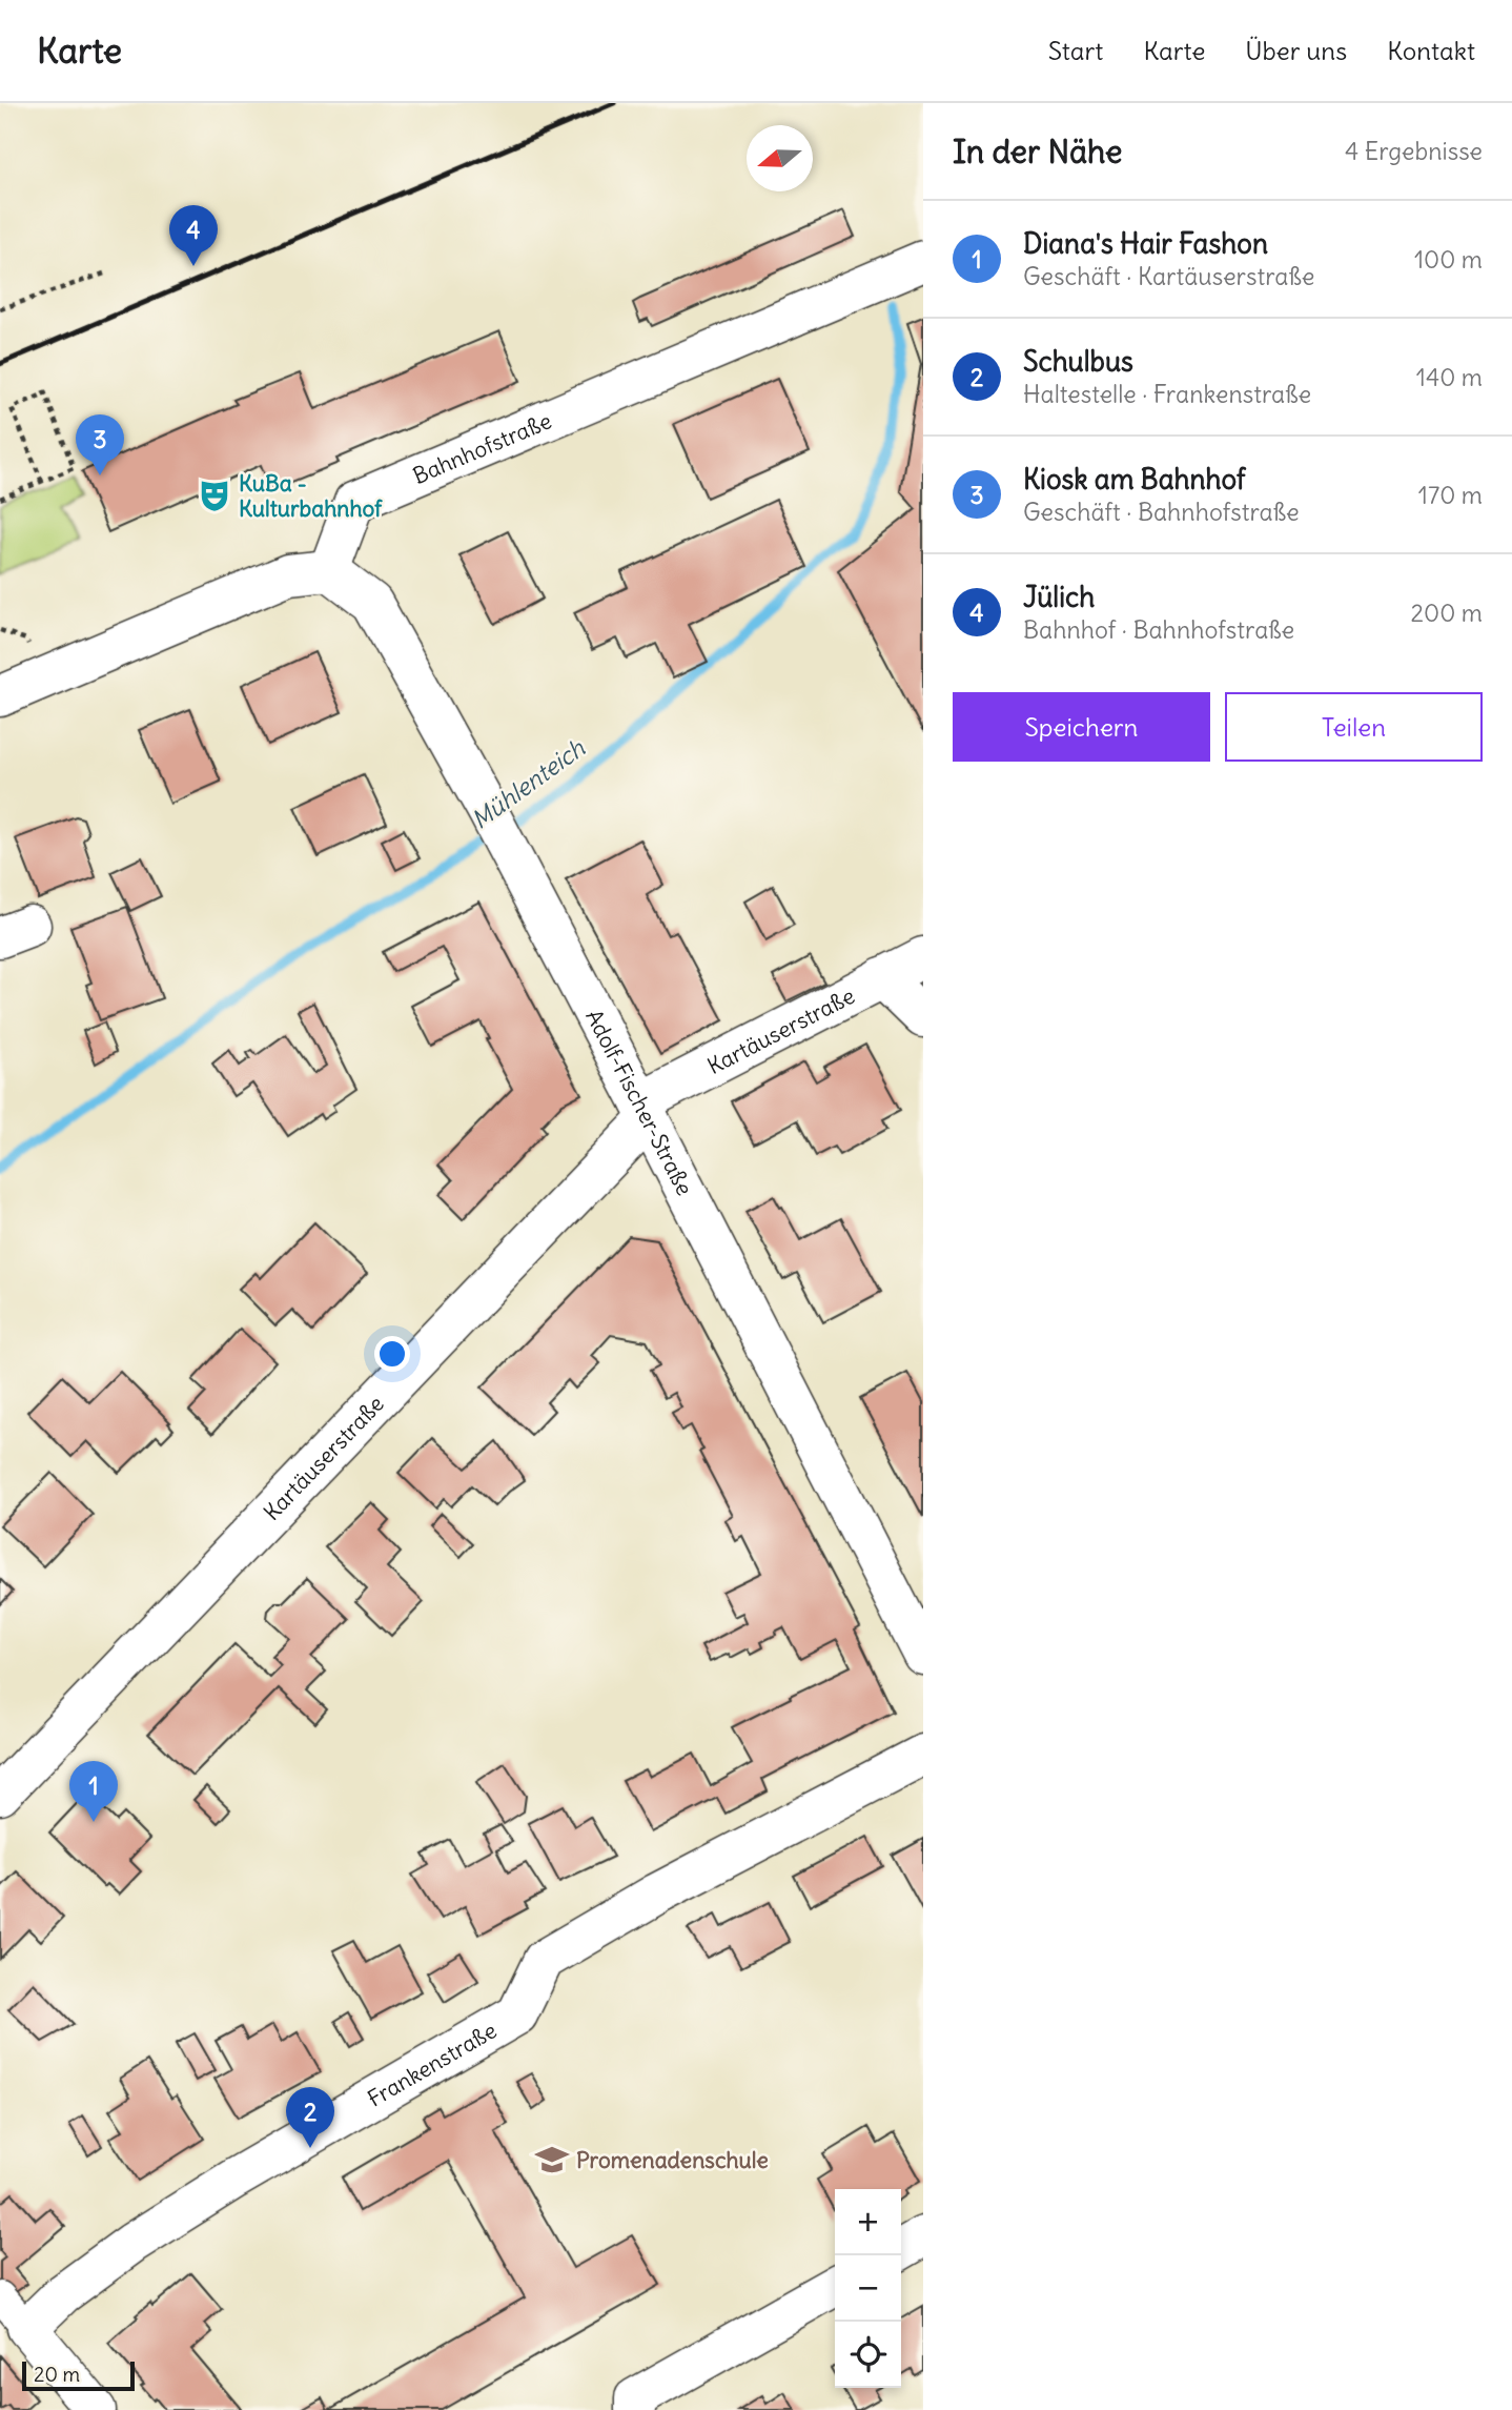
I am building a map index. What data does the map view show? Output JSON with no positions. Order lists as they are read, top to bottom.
{
  "streets": {
    "street": [
      "Bahnhofstraße",
      "Kartäuserstraße",
      "Adolf-Fischer-Straße",
      "Frankenstraße"
    ]
  },
  "crossings": [
    ["Bahnhofstraße", "Adolf-Fischer-Straße"],
    ["Kartäuserstraße", "Adolf-Fischer-Straße"]
  ],
  "water": ["Mühlenteich"],
  "places": {
    "theatre": ["KuBa - Kulturbahnhof"],
    "school or university": ["Promenadenschule"]
  },
  "scale_bar": "20 m",
  "north": "left",
  "page": {
    "header": "Karte",
    "nav": [
      "Start",
      "Karte",
      "Über uns",
      "Kontakt"
    ],
    "heading": ["In der Nähe", "4 Ergebnisse"],
    "list": [
      {
        "mark": "1",
        "name": "Diana's Hair Fashon",
        "note": "Geschäft · Kartäuserstraße",
        "value": "100 m"
      },
      {
        "mark": "2",
        "name": "Schulbus",
        "note": "Haltestelle · Frankenstraße",
        "value": "140 m"
      },
      {
        "mark": "3",
        "name": "Kiosk am Bahnhof",
        "note": "Geschäft · Bahnhofstraße",
        "value": "170 m"
      },
      {
        "mark": "4",
        "name": "Jülich",
        "note": "Bahnhof · Bahnhofstraße",
        "value": "200 m"
      }
    ],
    "pins": [
      "4",
      "3",
      "1",
      "2"
    ],
    "buttons": ["Speichern", "Teilen"],
    "map_buttons": ["+", "−"],
    "scale": "20 m"
  }
}
